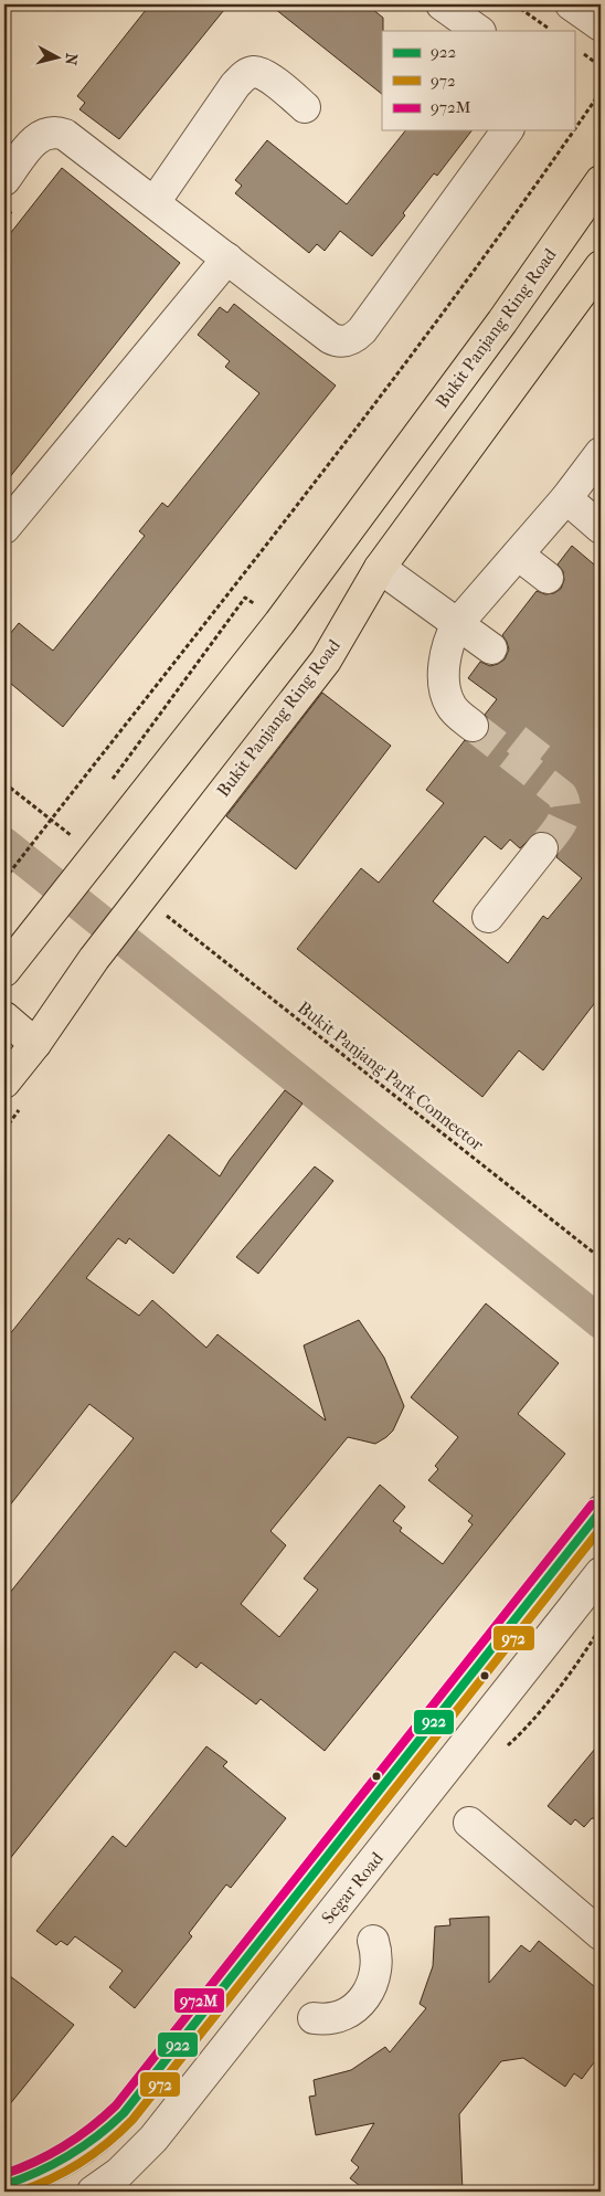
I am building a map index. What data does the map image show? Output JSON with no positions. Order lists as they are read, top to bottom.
{
  "streets": {
    "main road": ["Bukit Panjang Ring Road"],
    "street": ["Segar Road"],
    "path": ["Bukit Panjang Park Connector"]
  },
  "crossings": [
    ["Bukit Panjang Ring Road", "Bukit Panjang Park Connector"]
  ],
  "lines": ["transit line 972M", "transit line 922", "transit line 972"],
  "legend": ["922", "972", "972M"],
  "north": "right"
}
